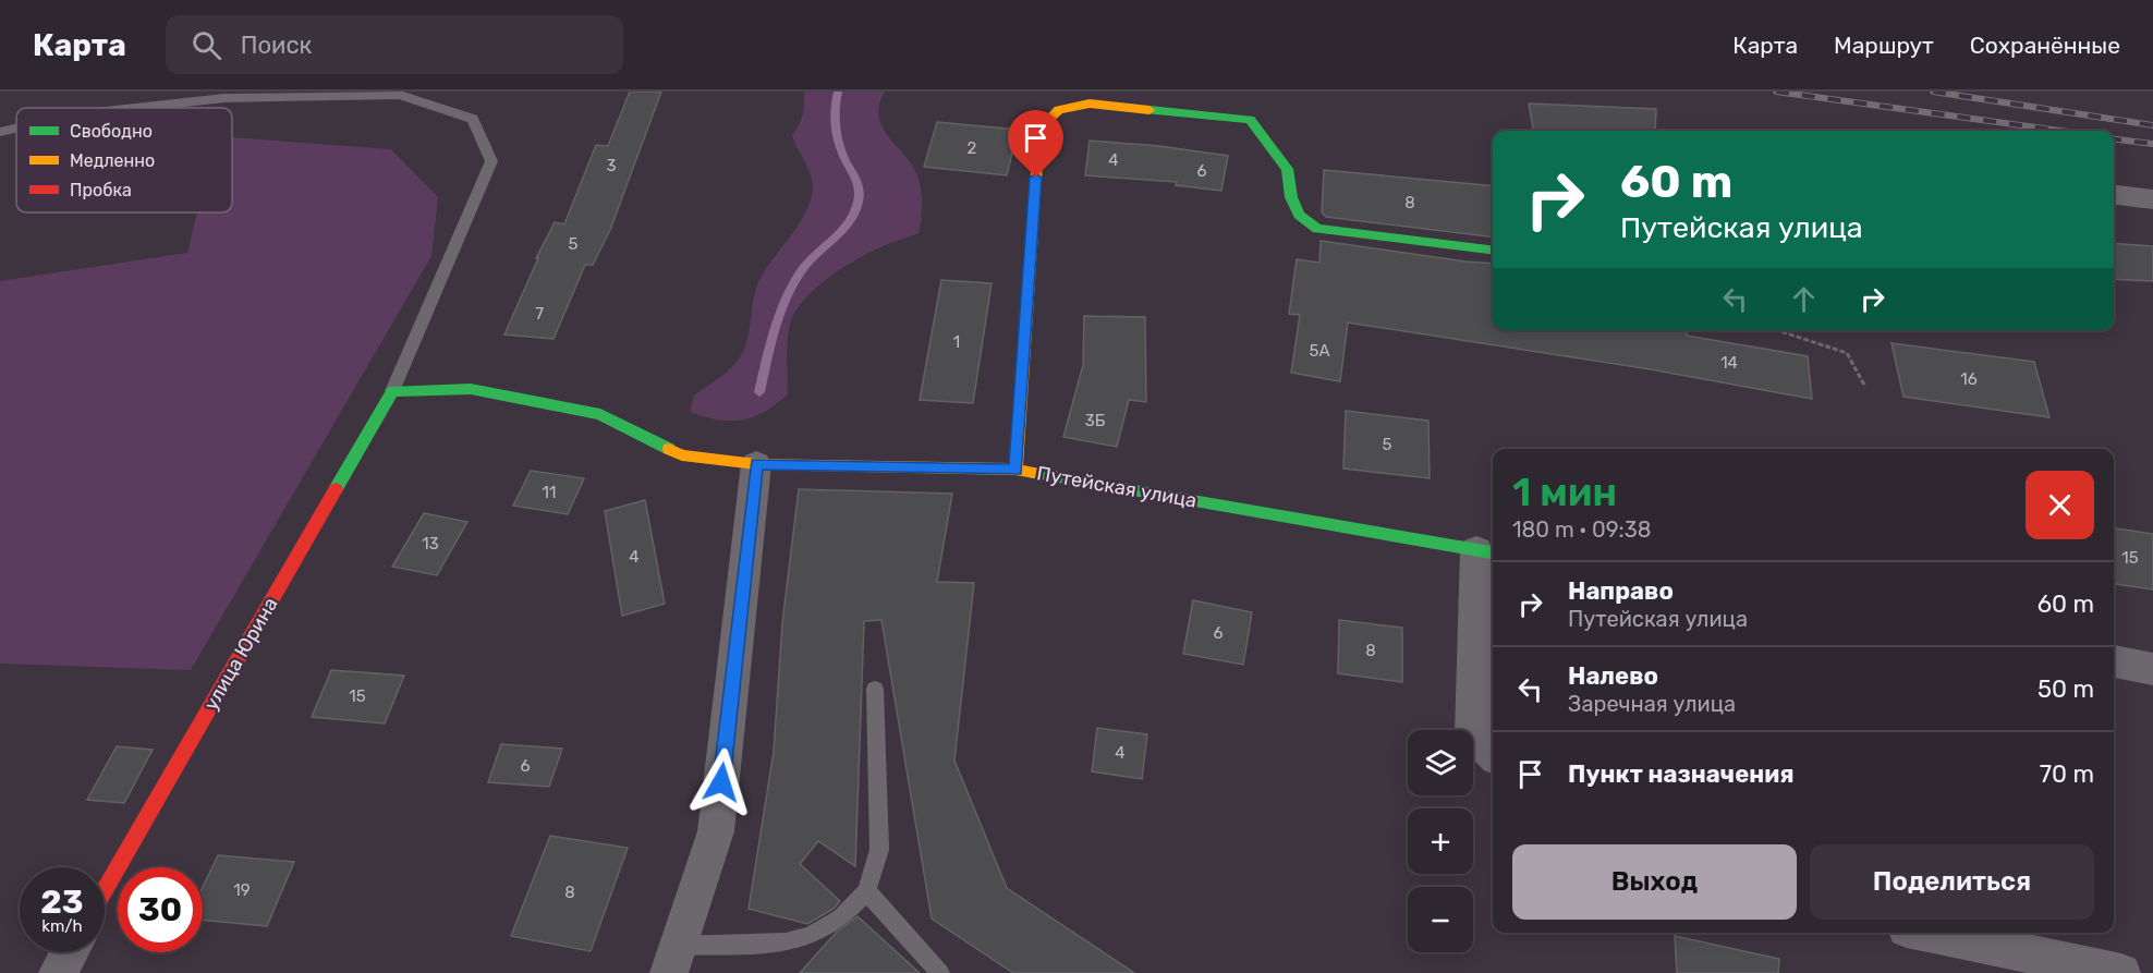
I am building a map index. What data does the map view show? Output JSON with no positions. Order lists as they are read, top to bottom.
{
  "streets": {
    "street": ["Путейская улица", "улица Юрина"]
  },
  "crossings": [
    ["Путейская улица", "улица Юрина"]
  ],
  "house_numbers": [
    "2",
    "4",
    "3",
    "6",
    "8",
    "5",
    "7",
    "1",
    "5А",
    "14",
    "16",
    "3Б",
    "5",
    "11",
    "13",
    "4",
    "15",
    "6",
    "8",
    "15",
    "4",
    "6",
    "19",
    "8"
  ],
  "legend": ["Свободно", "Медленно", "Пробка"],
  "page": {
    "header": "Карта",
    "search": "Поиск",
    "nav": ["Карта", "Маршрут", "Сохранённые"],
    "turn": ["60 m", "Путейская улица"],
    "heading": ["1 мин", "180 m · 09:38"],
    "list": [
      {
        "name": "Направо",
        "note": "Путейская улица",
        "value": "60 m"
      },
      {
        "name": "Налево",
        "note": "Заречная улица",
        "value": "50 m"
      },
      {
        "name": "Пункт назначения",
        "value": "70 m"
      }
    ],
    "map_buttons": ["+", "−"],
    "buttons": ["Выход", "Поделиться"],
    "speed": "23 km/h",
    "limit": "30"
  }
}
